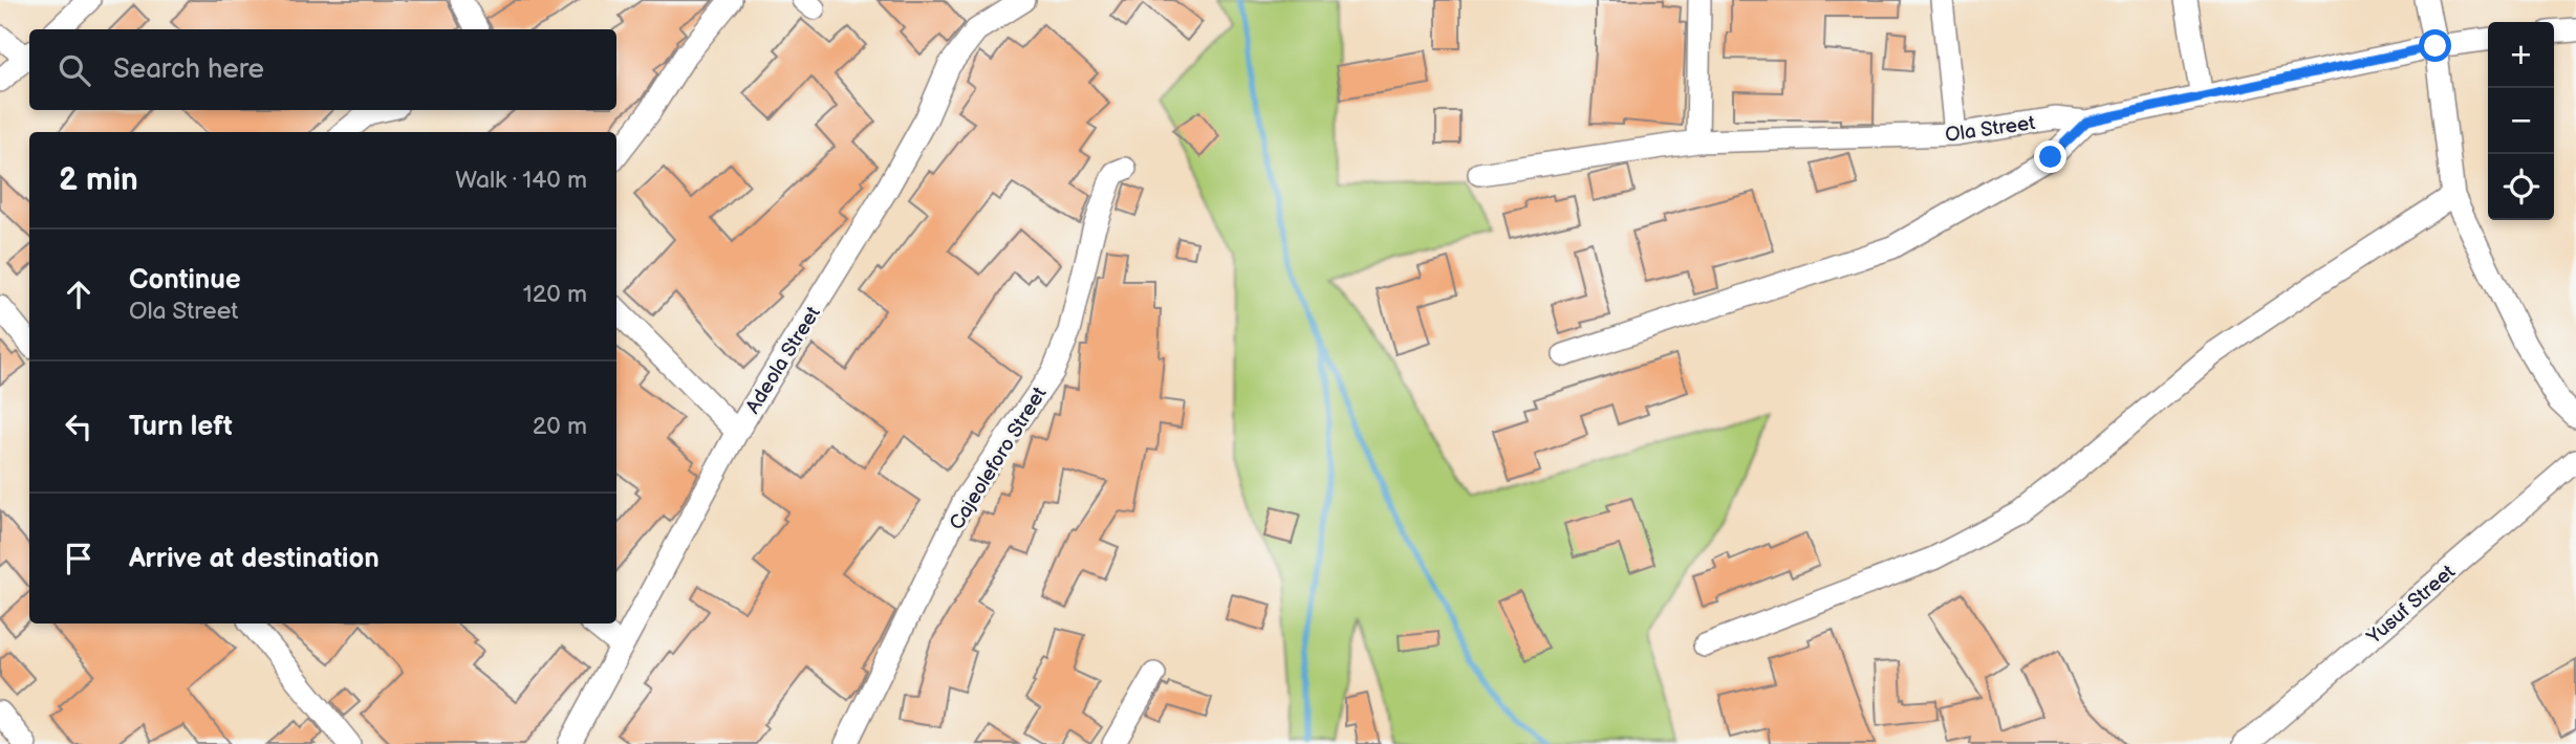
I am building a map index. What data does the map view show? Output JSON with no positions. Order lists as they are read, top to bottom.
{
  "streets": {
    "street": [
      "Ola Street",
      "Adeola Street",
      "Cajeoleforo Street",
      "Yusuf Street"
    ]
  },
  "page": {
    "map_buttons": ["+", "−"],
    "search": "Search here",
    "heading": ["2 min", "Walk · 140 m"],
    "list": [
      ["Continue", "Ola Street", "120 m"],
      ["Turn left", "20 m"],
      "Arrive at destination"
    ]
  }
}
